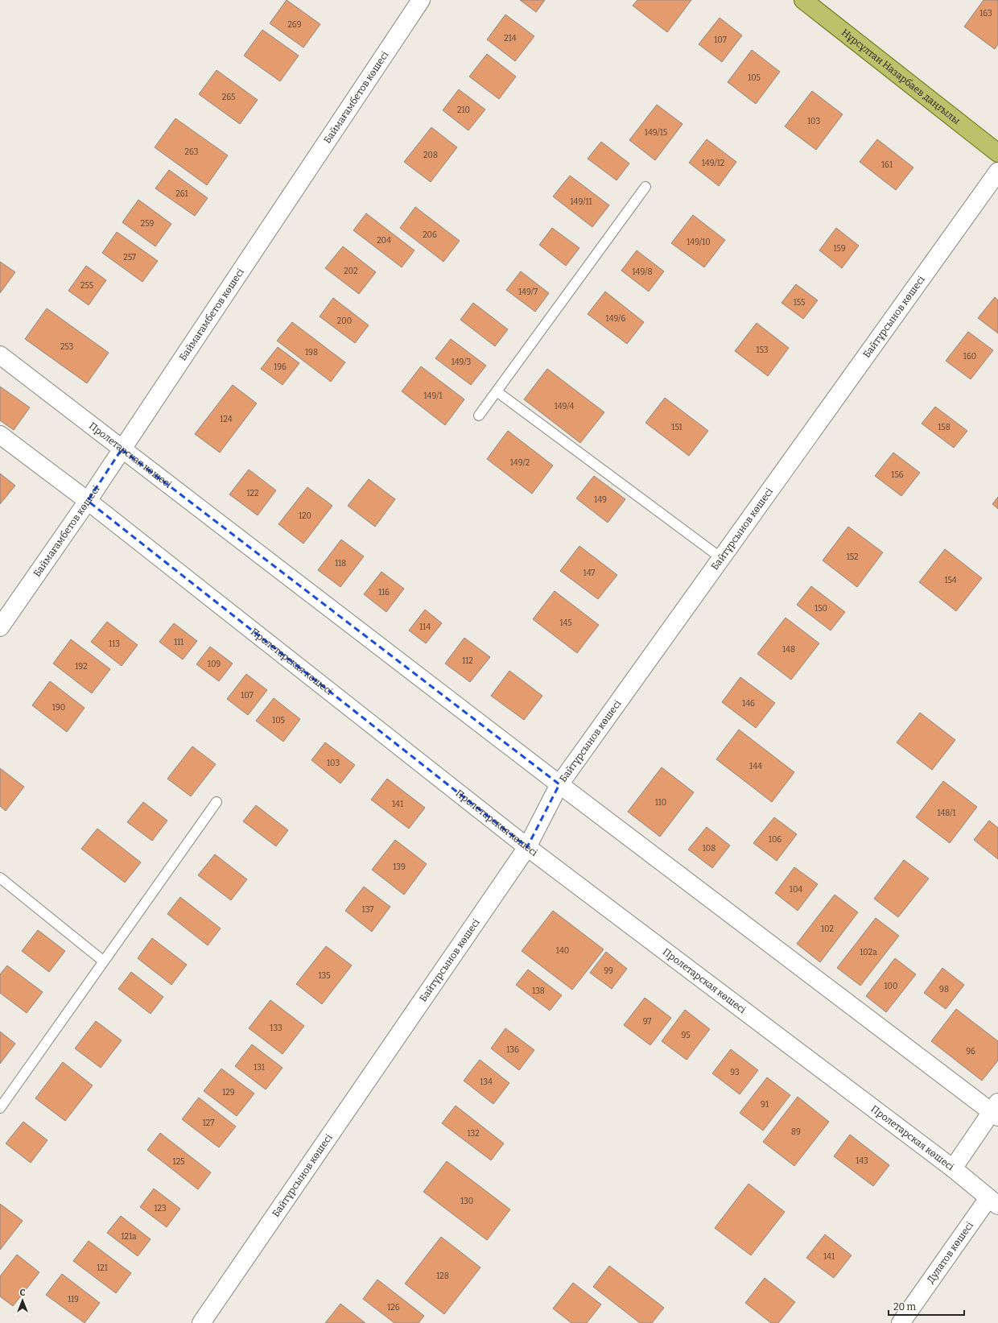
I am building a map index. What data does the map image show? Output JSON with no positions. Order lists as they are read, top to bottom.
{
  "streets": {
    "main road": ["Нұрсұлтан Назарбаев даңғылы"],
    "street": [
      "Баймағамбетов көшесі",
      "Байтұрсынов көшесі",
      "Пролетарская көшесі",
      "Дулатов көшесі"
    ]
  },
  "crossings": [
    ["Баймағамбетов көшесі", "Пролетарская көшесі"],
    ["Байтұрсынов көшесі", "Пролетарская көшесі"],
    ["Пролетарская көшесі", "Дулатов көшесі"]
  ],
  "house_numbers": [
    "163",
    "269",
    "214",
    "107",
    "105",
    "265",
    "210",
    "103",
    "149/15",
    "263",
    "208",
    "149/12",
    "161",
    "261",
    "149/11",
    "259",
    "206",
    "204",
    "149/10",
    "159",
    "257",
    "202",
    "149/8",
    "255",
    "149/7",
    "155",
    "149/6",
    "200",
    "253",
    "153",
    "198",
    "160",
    "149/3",
    "196",
    "149/1",
    "149/4",
    "124",
    "151",
    "158",
    "149/2",
    "156",
    "122",
    "149",
    "120",
    "152",
    "118",
    "147",
    "154",
    "116",
    "150",
    "145",
    "114",
    "111",
    "113",
    "148",
    "112",
    "109",
    "192",
    "107",
    "146",
    "190",
    "105",
    "103",
    "144",
    "110",
    "141",
    "148/1",
    "106",
    "108",
    "139",
    "104",
    "137",
    "102",
    "140",
    "102а",
    "99",
    "135",
    "100",
    "98",
    "138",
    "97",
    "133",
    "95",
    "136",
    "96",
    "131",
    "93",
    "134",
    "129",
    "91",
    "127",
    "89",
    "132",
    "143",
    "125",
    "130",
    "123",
    "121а",
    "141",
    "121",
    "128",
    "119",
    "126"
  ],
  "scale_bar": "20 m",
  "north": "top"
}
